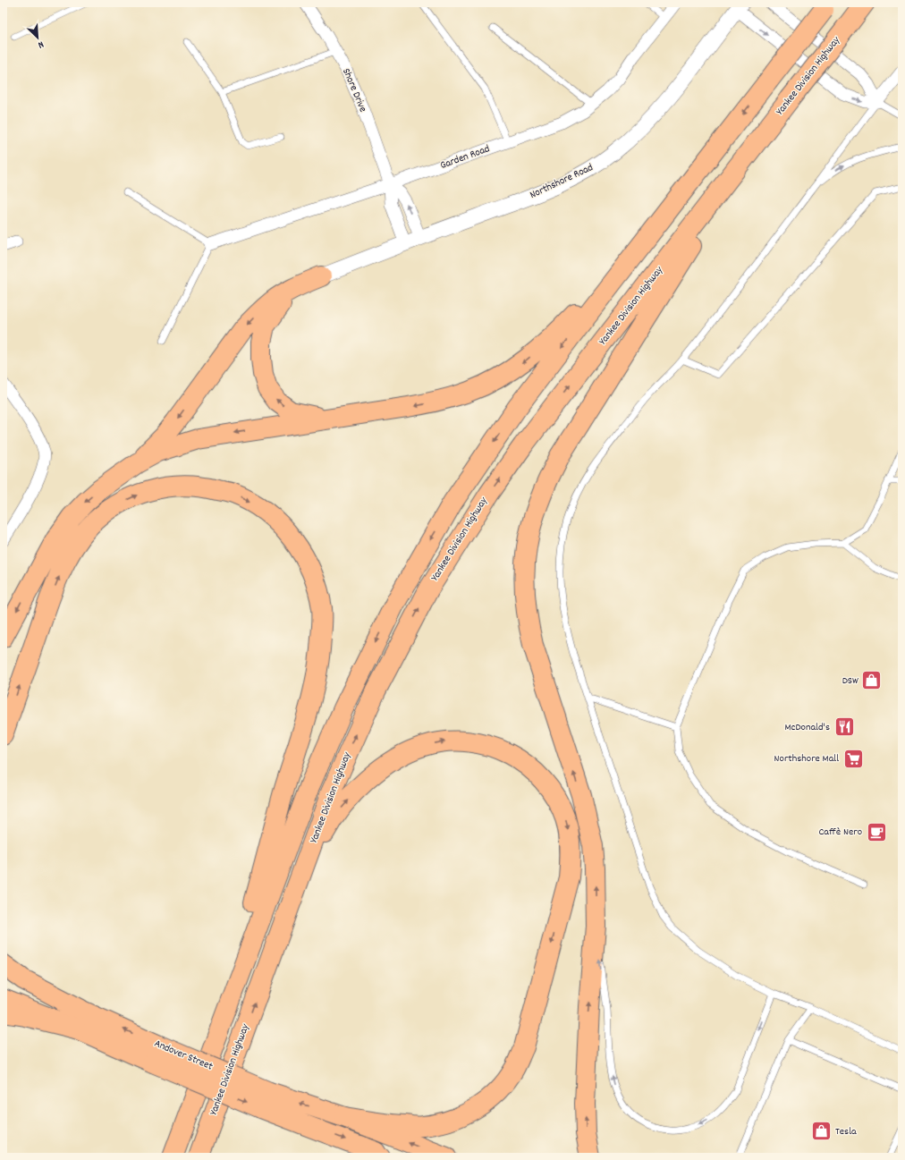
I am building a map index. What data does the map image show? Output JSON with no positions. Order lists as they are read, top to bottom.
{
  "streets": {
    "highway": ["Yankee Division Highway", "Andover Street"],
    "street": ["Shore Drive", "Garden Road", "Northshore Road"]
  },
  "crossings": [
    ["Shore Drive", "Garden Road"],
    ["Shore Drive", "Northshore Road"]
  ],
  "places": {
    "shop": ["DSW", "Tesla"],
    "restaurant": ["McDonald's"],
    "supermarket": ["Northshore Mall"],
    "cafe": ["Caffè Nero"]
  },
  "north": "bottom right"
}
